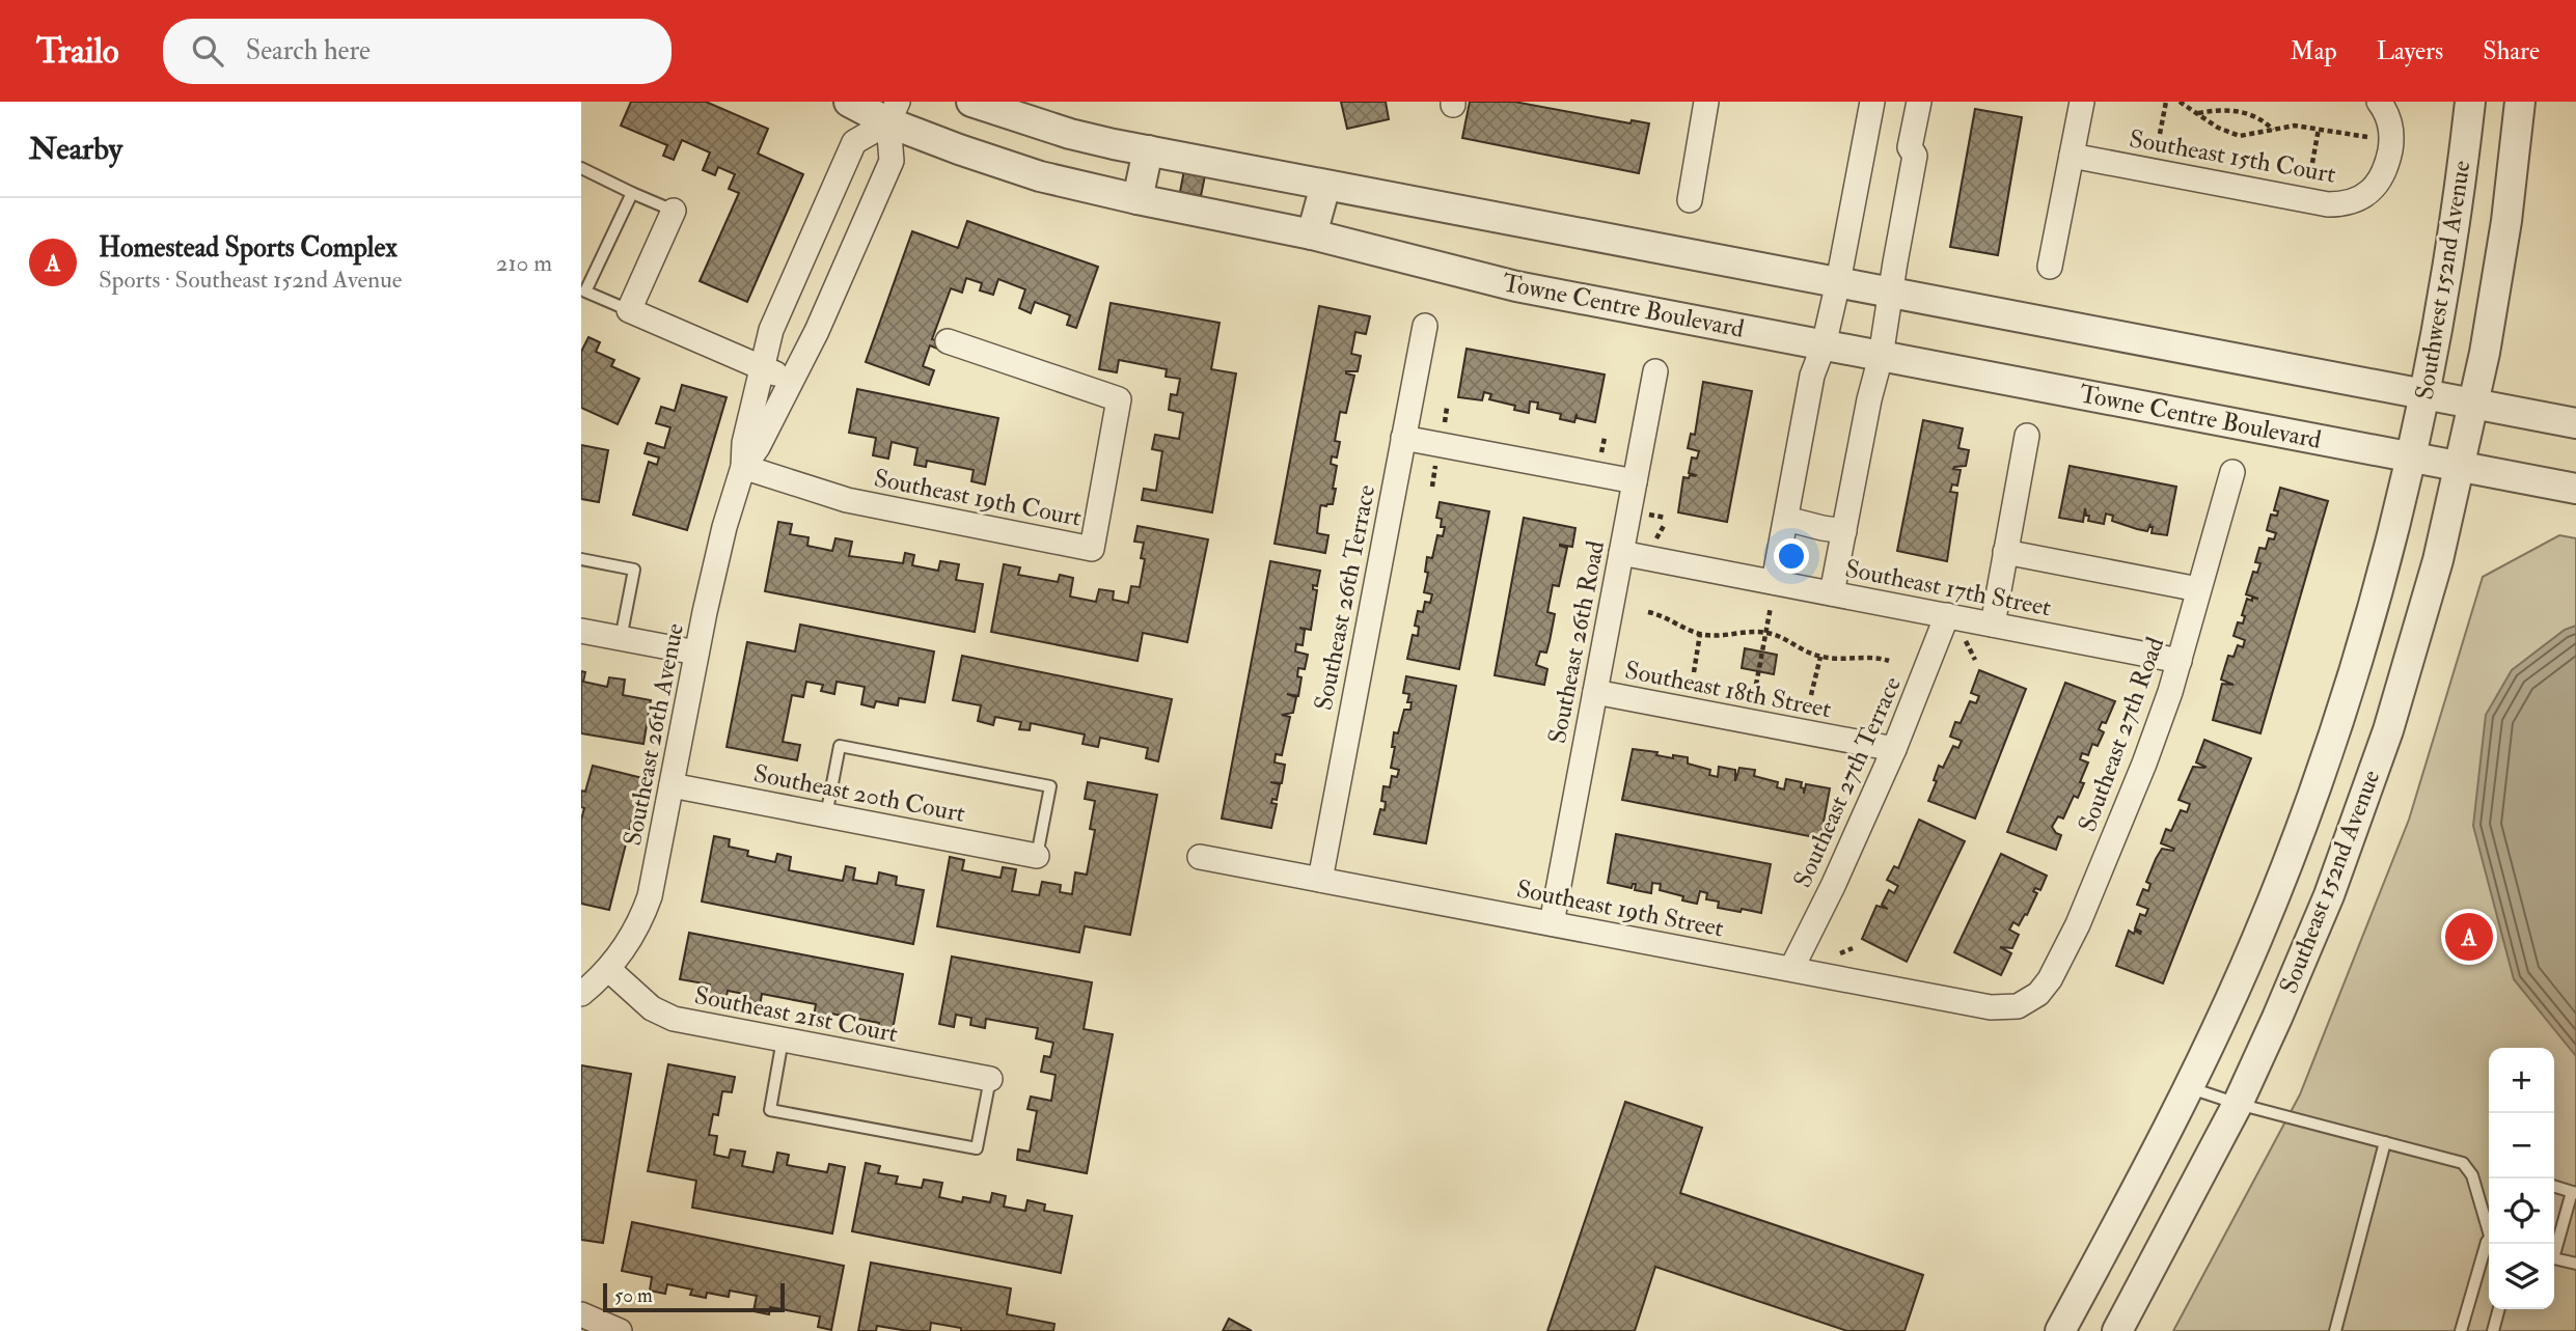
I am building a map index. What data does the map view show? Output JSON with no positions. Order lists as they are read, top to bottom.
{
  "streets": {
    "street": [
      "Southeast 15th Court",
      "Southwest 152nd Avenue",
      "Towne Centre Boulevard",
      "Southeast 19th Court",
      "Southeast 17th Street",
      "Southeast 26th Terrace",
      "Southeast 26th Road",
      "Southeast 18th Street",
      "Southeast 26th Avenue",
      "Southeast 27th Road",
      "Southeast 27th Terrace",
      "Southeast 20th Court",
      "Southeast 152nd Avenue",
      "Southeast 19th Street",
      "Southeast 21st Court"
    ]
  },
  "crossings": [
    ["Southwest 152nd Avenue", "Towne Centre Boulevard"],
    ["Southwest 152nd Avenue", "Southeast 152nd Avenue"],
    ["Towne Centre Boulevard", "Southeast 26th Avenue"],
    ["Towne Centre Boulevard", "Southeast 152nd Avenue"],
    ["Southeast 19th Court", "Southeast 26th Avenue"],
    ["Southeast 17th Street", "Southeast 26th Road"],
    ["Southeast 17th Street", "Southeast 27th Road"],
    ["Southeast 17th Street", "Southeast 27th Terrace"],
    ["Southeast 26th Terrace", "Southeast 19th Street"],
    ["Southeast 26th Road", "Southeast 18th Street"],
    ["Southeast 26th Road", "Southeast 19th Street"],
    ["Southeast 18th Street", "Southeast 27th Terrace"],
    ["Southeast 26th Avenue", "Southeast 20th Court"],
    ["Southeast 26th Avenue", "Southeast 21st Court"],
    ["Southeast 27th Road", "Southeast 19th Street"],
    ["Southeast 27th Terrace", "Southeast 19th Street"]
  ],
  "scale_bar": "50 m",
  "page": {
    "header": "Trailo",
    "search": "Search here",
    "nav": ["Map", "Layers", "Share"],
    "heading": "Nearby",
    "list": [
      {
        "mark": "A",
        "name": "Homestead Sports Complex",
        "note": "Sports · Southeast 152nd Avenue",
        "value": "210 m"
      }
    ],
    "pins": "A",
    "map_buttons": ["+", "−"],
    "scale": "50 m"
  }
}
